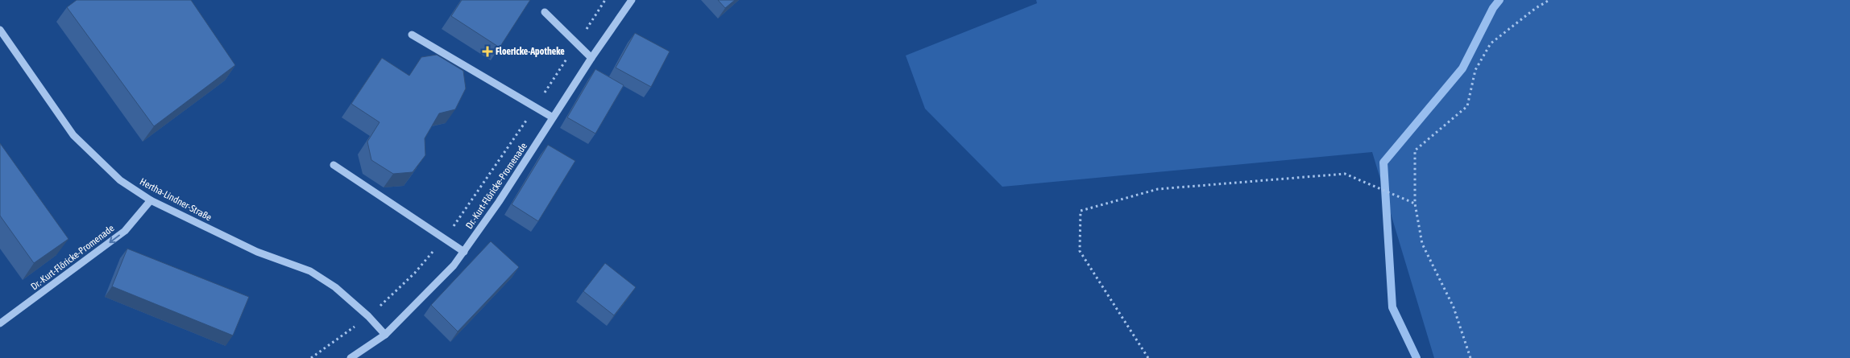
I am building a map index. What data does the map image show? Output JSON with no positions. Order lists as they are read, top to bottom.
{
  "streets": {
    "street": ["Dr.-Kurt-Flöricke-Promenade", "Hertha-Lindner-Straße"]
  },
  "crossings": [
    ["Dr.-Kurt-Flöricke-Promenade", "Hertha-Lindner-Straße"]
  ],
  "places": {
    "health": ["Floericke-Apotheke"]
  }
}
